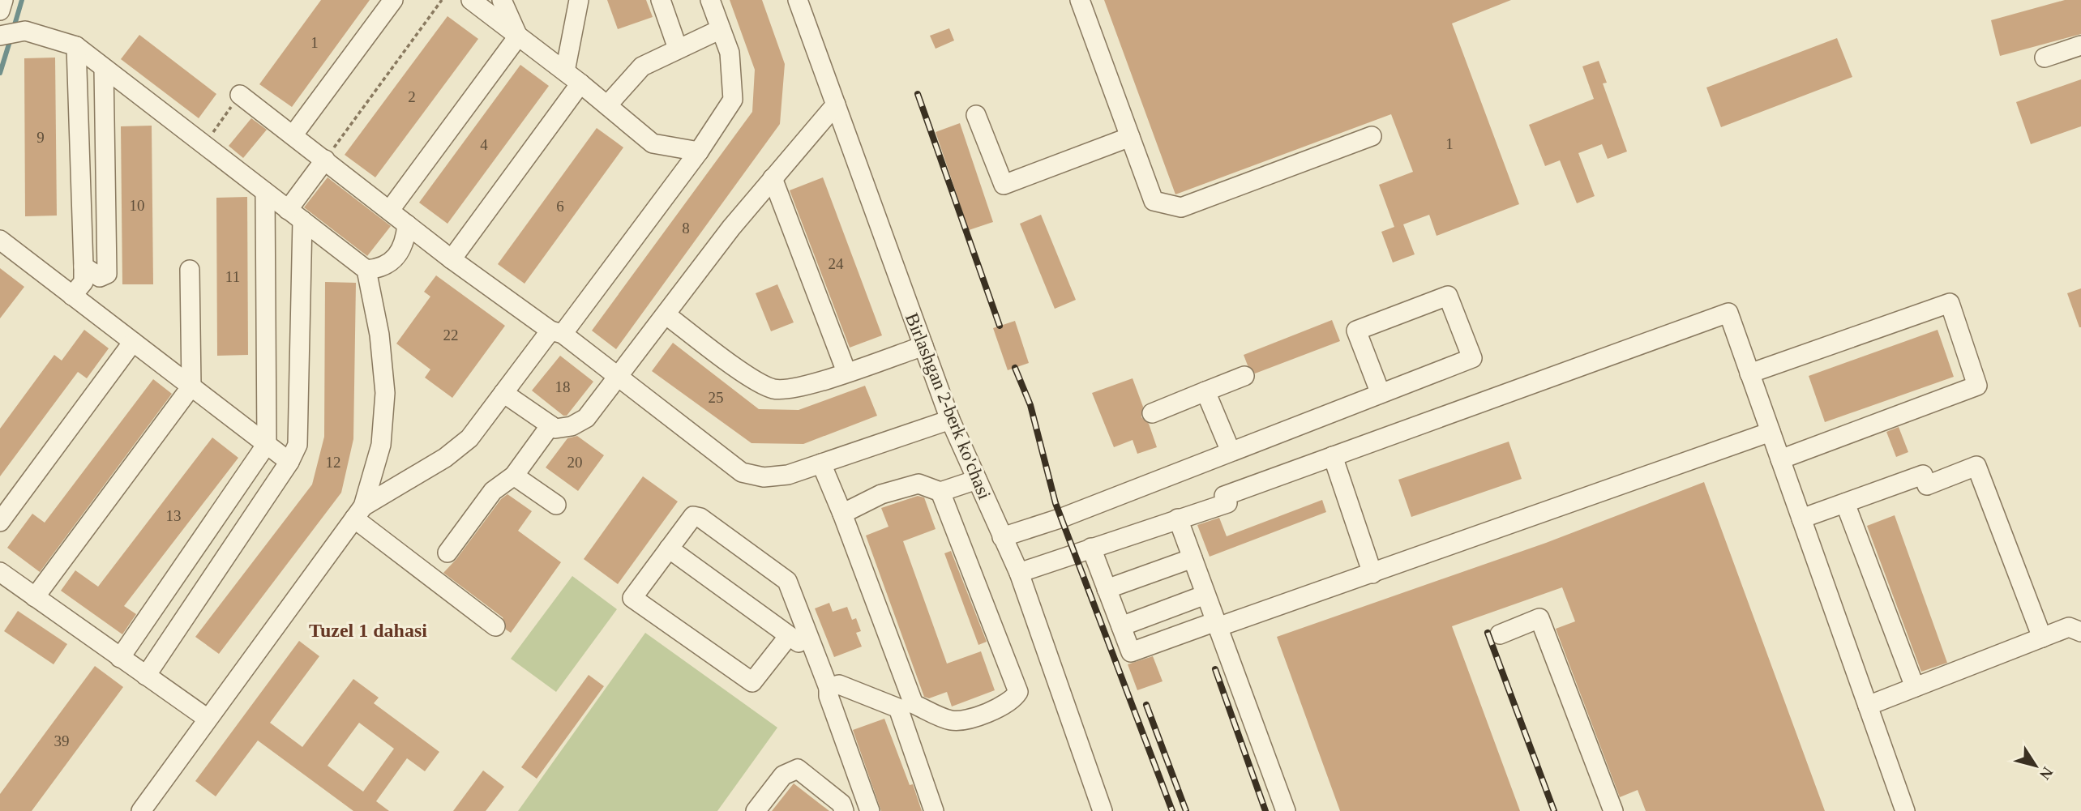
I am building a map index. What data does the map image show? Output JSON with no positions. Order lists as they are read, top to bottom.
{
  "streets": {
    "street": ["Birlashgan 2-berk ko'chasi"]
  },
  "districts": ["Tuzel 1 dahasi"],
  "house_numbers": [
    "1",
    "2",
    "9",
    "1",
    "4",
    "10",
    "6",
    "8",
    "24",
    "11",
    "22",
    "18",
    "25",
    "12",
    "20",
    "13",
    "39"
  ],
  "north": "bottom right"
}
